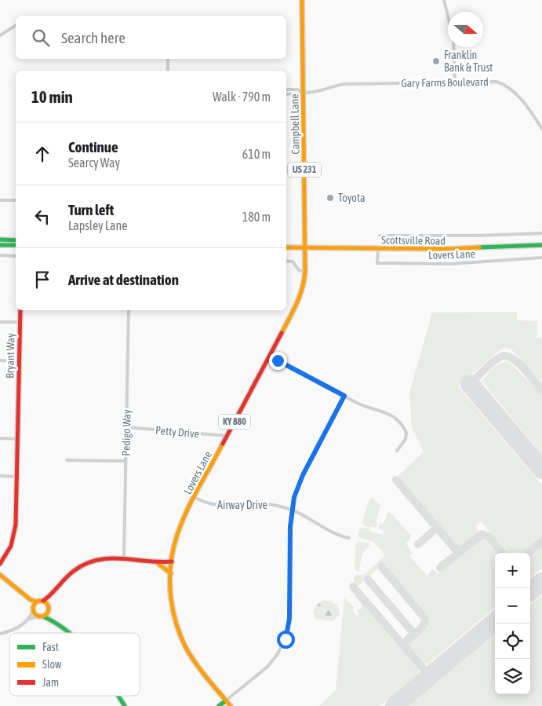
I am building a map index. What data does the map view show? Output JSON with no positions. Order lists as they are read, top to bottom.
{
  "streets": {
    "main road": [
      "Campbell Lane",
      "US 231",
      "Scottsville Road",
      "Lovers Lane",
      "Bryant Way",
      "KY 880"
    ],
    "street": [
      "Gary Farms Boulevard",
      "Petty Drive",
      "Pedigo Way",
      "Airway Drive"
    ]
  },
  "crossings": [
    ["Gary Farms Boulevard", "Campbell Lane"],
    ["Campbell Lane", "Scottsville Road"],
    ["Campbell Lane", "Lovers Lane"],
    ["Scottsville Road", "Lovers Lane"],
    ["Lovers Lane", "Petty Drive"],
    ["Lovers Lane", "Airway Drive"],
    ["Petty Drive", "Pedigo Way"]
  ],
  "places": ["Franklin Bank & Trust", "Toyota"],
  "legend": ["Fast", "Slow", "Jam"],
  "north": "right",
  "page": {
    "search": "Search here",
    "heading": ["10 min", "Walk · 790 m"],
    "list": [
      ["Continue", "Searcy Way", "610 m"],
      ["Turn left", "Lapsley Lane", "180 m"],
      "Arrive at destination"
    ],
    "map_buttons": ["+", "−"]
  }
}
